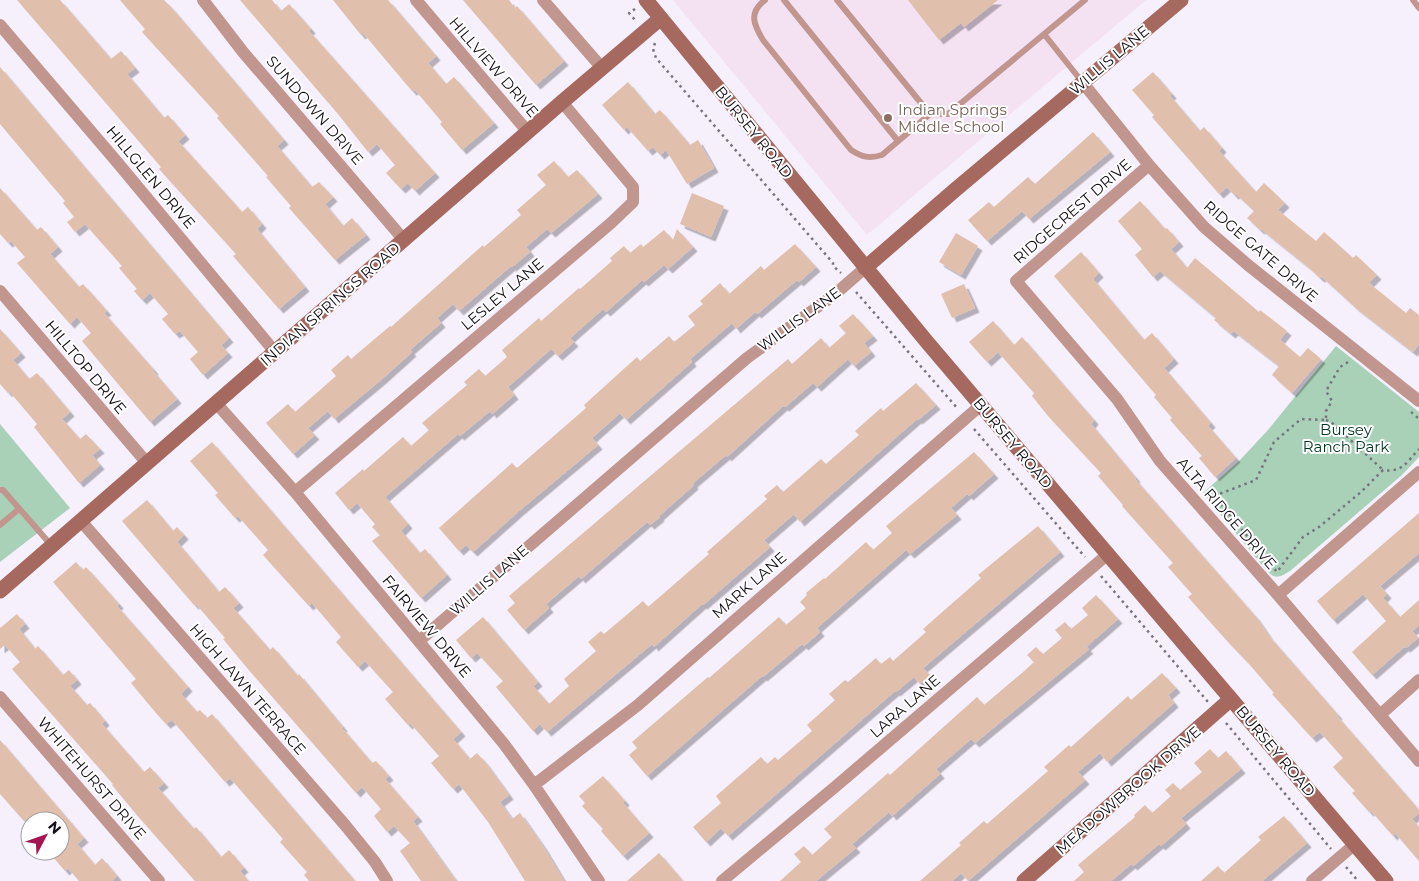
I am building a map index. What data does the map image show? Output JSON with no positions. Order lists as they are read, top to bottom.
{
  "streets": {
    "street": [
      "WILLIS LANE",
      "HILLVIEW DRIVE",
      "SUNDOWN DRIVE",
      "BURSEY ROAD",
      "HILLGLEN DRIVE",
      "RIDGECREST DRIVE",
      "RIDGE GATE DRIVE",
      "LESLEY LANE",
      "INDIAN SPRINGS ROAD",
      "HILLTOP DRIVE",
      "ALTA RIDGE DRIVE",
      "MARK LANE",
      "FAIRVIEW DRIVE",
      "HIGH LAWN TERRACE",
      "LARA LANE",
      "WHITEHURST DRIVE",
      "MEADOWBROOK DRIVE"
    ]
  },
  "crossings": [
    ["WILLIS LANE", "BURSEY ROAD"],
    ["WILLIS LANE", "RIDGE GATE DRIVE"],
    ["WILLIS LANE", "FAIRVIEW DRIVE"],
    ["HILLVIEW DRIVE", "INDIAN SPRINGS ROAD"],
    ["SUNDOWN DRIVE", "INDIAN SPRINGS ROAD"],
    ["BURSEY ROAD", "INDIAN SPRINGS ROAD"],
    ["BURSEY ROAD", "MARK LANE"],
    ["BURSEY ROAD", "LARA LANE"],
    ["BURSEY ROAD", "MEADOWBROOK DRIVE"],
    ["HILLGLEN DRIVE", "INDIAN SPRINGS ROAD"],
    ["RIDGECREST DRIVE", "RIDGE GATE DRIVE"],
    ["RIDGECREST DRIVE", "ALTA RIDGE DRIVE"],
    ["LESLEY LANE", "INDIAN SPRINGS ROAD"],
    ["LESLEY LANE", "FAIRVIEW DRIVE"],
    ["INDIAN SPRINGS ROAD", "HILLTOP DRIVE"],
    ["INDIAN SPRINGS ROAD", "FAIRVIEW DRIVE"],
    ["INDIAN SPRINGS ROAD", "HIGH LAWN TERRACE"],
    ["MARK LANE", "FAIRVIEW DRIVE"]
  ],
  "parks": ["Bursey Ranch Park"],
  "places": ["Indian Springs Middle School"],
  "north": "top right"
}
